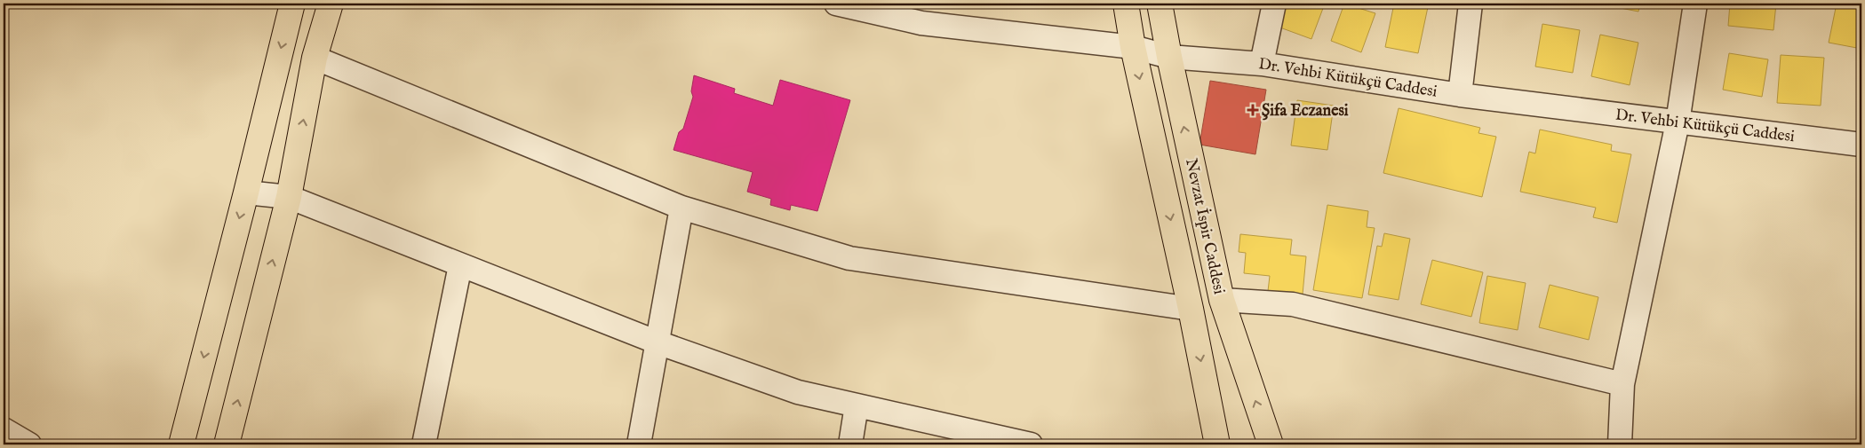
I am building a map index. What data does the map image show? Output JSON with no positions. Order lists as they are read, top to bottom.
{
  "streets": {
    "main road": ["Nevzat İspir Caddesi"],
    "street": ["Dr. Vehbi Kütükçü Caddesi"]
  },
  "crossings": [
    ["Dr. Vehbi Kütükçü Caddesi", "Nevzat İspir Caddesi"]
  ],
  "places": {
    "health": ["Şifa Eczanesi"]
  }
}
